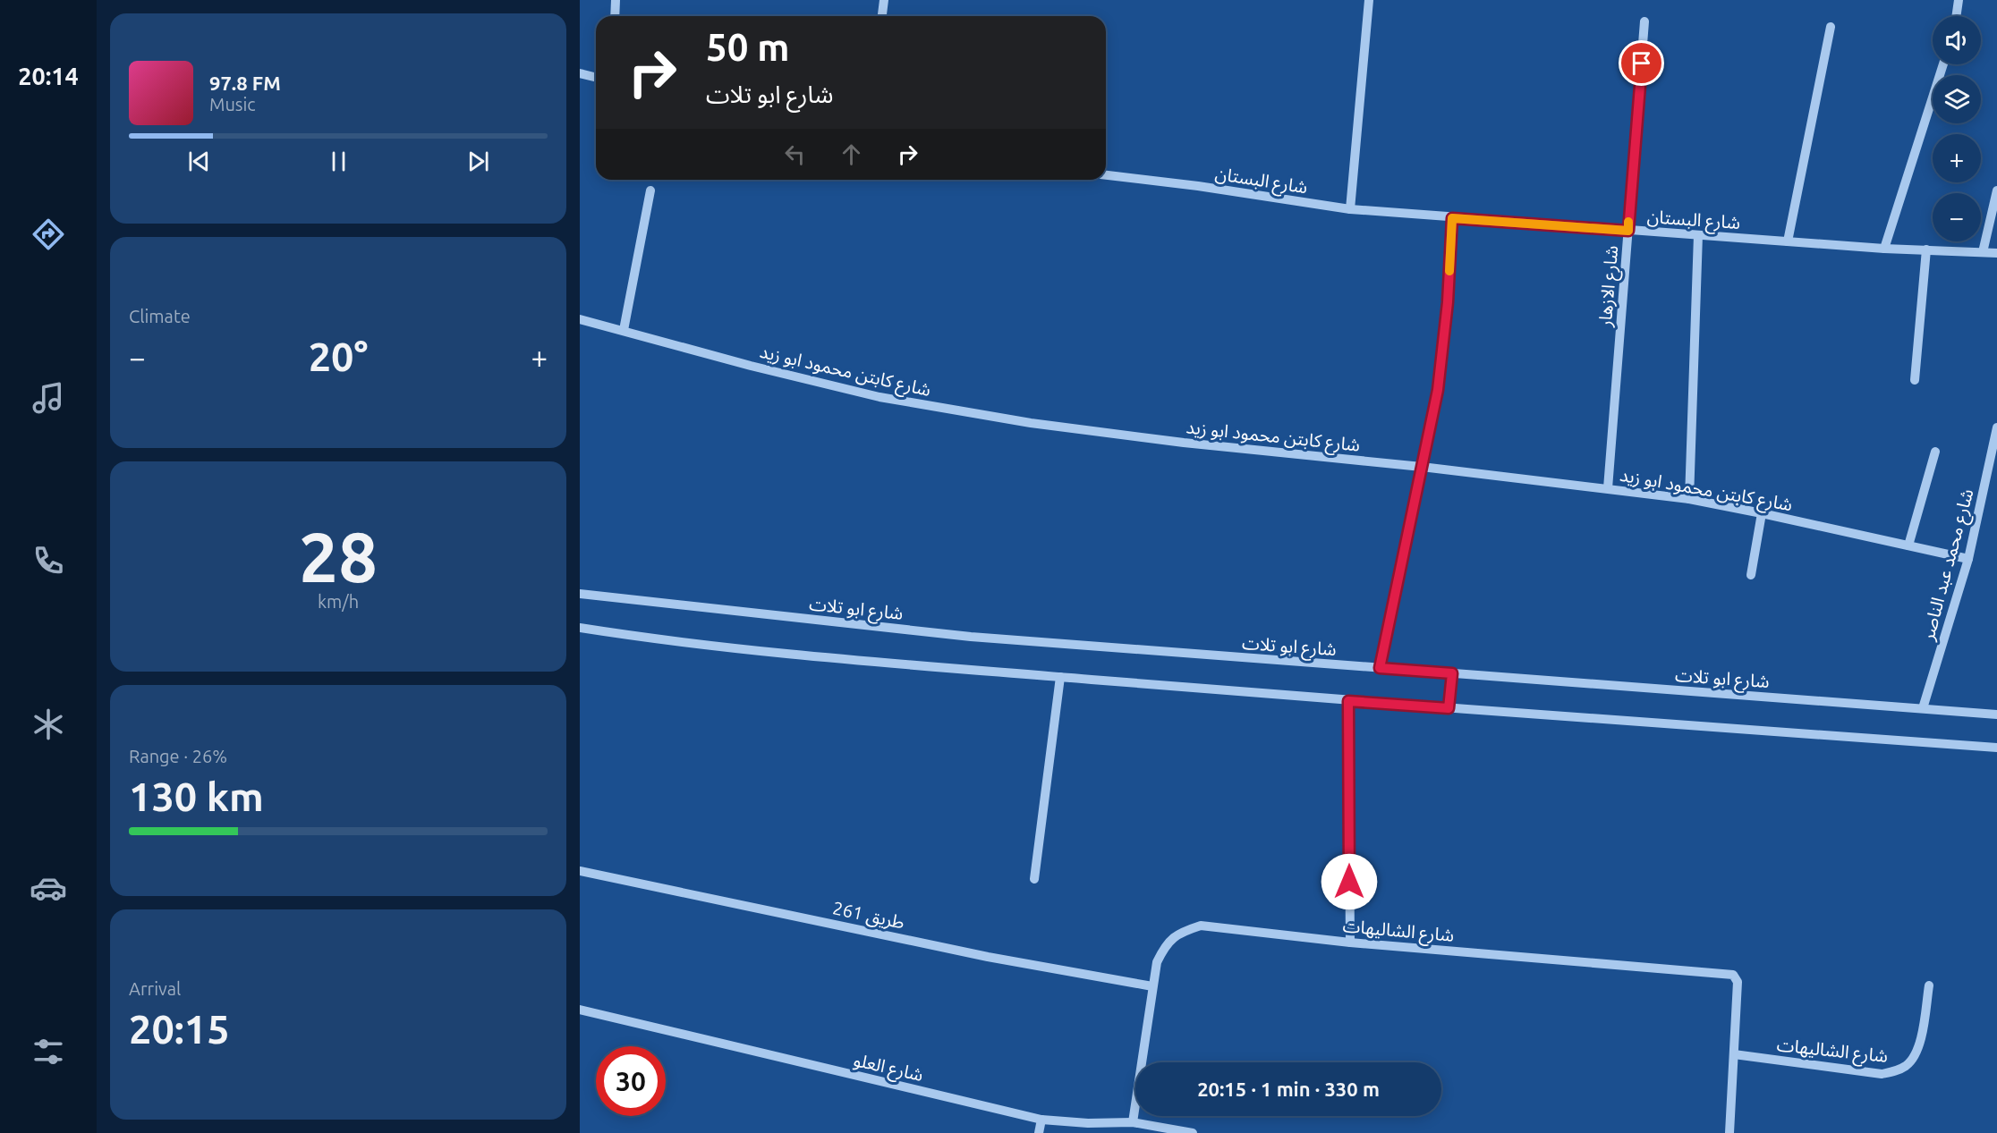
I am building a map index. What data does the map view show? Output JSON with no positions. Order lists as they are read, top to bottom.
{
  "streets": {
    "street": [
      "شارع البستان",
      "شارع الازهار",
      "شارع كابتن محمود ابو زيد",
      "شارع محمد عبد الناصر",
      "شارع ابو تلات",
      "طريق 261",
      "شارع الشاليهات",
      "شارع العلو"
    ]
  },
  "crossings": [
    ["شارع البستان", "شارع الازهار"],
    ["شارع الازهار", "شارع كابتن محمود ابو زيد"],
    ["شارع كابتن محمود ابو زيد", "شارع محمد عبد الناصر"],
    ["شارع محمد عبد الناصر", "شارع ابو تلات"],
    ["طريق 261", "شارع الشاليهات"],
    ["شارع الشاليهات", "شارع العلو"]
  ],
  "page": {
    "tabs": "20:14",
    "map_buttons": ["+", "−"],
    "turn": ["50 m", "شارع ابو تلات"],
    "song": ["97.8 FM", "Music"],
    "tile": [
      "Climate",
      ["28", "km/h"],
      ["Range · 26%", "130 km"],
      ["Arrival", "20:15"]
    ],
    "heat": ["−", "20°", "+"],
    "limit": "30",
    "trip": "20:15 · 1 min · 330 m"
  }
}
